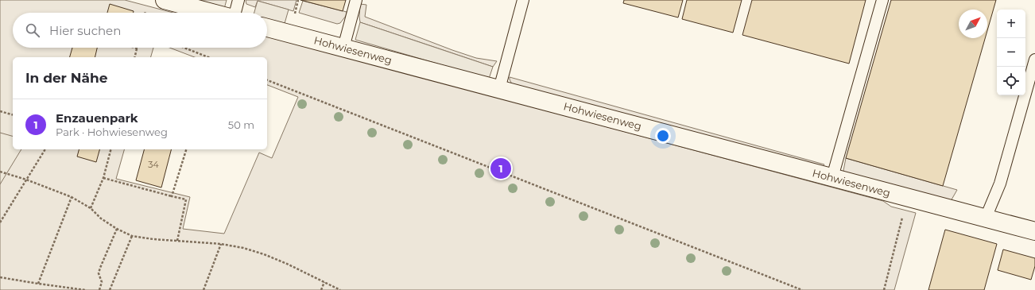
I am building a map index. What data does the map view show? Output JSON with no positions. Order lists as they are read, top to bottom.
{
  "streets": {
    "street": ["Hohwiesenweg"]
  },
  "house_numbers": ["34"],
  "north": "top right",
  "page": {
    "map_buttons": ["+", "−"],
    "search": "Hier suchen",
    "heading": "In der Nähe",
    "list": [
      {
        "mark": "1",
        "name": "Enzauenpark",
        "note": "Park · Hohwiesenweg",
        "value": "50 m"
      }
    ],
    "pins": "1"
  }
}
